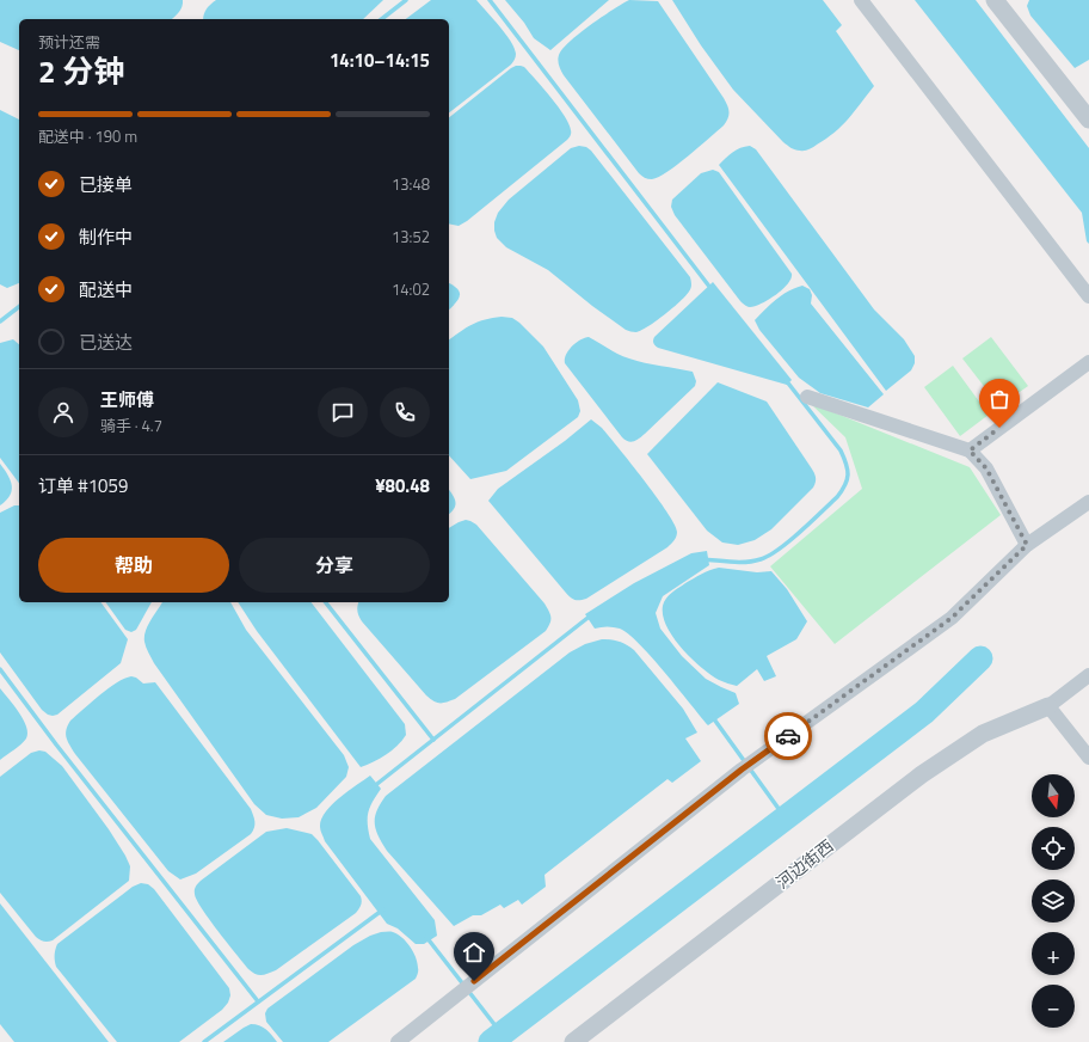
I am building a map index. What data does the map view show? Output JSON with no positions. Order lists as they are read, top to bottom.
{
  "streets": {
    "street": ["河边街西"]
  },
  "north": "bottom",
  "page": {
    "heading": ["2 分钟", "预计还需", "14:10–14:15"],
    "panel": [
      "王师傅",
      "骑手 · 4.7",
      "订单 #1059",
      "¥80.48"
    ],
    "bar": "配送中 · 190 m",
    "list": [
      ["已接单", "13:48"],
      ["制作中", "13:52"],
      ["配送中", "14:02"],
      "已送达"
    ],
    "buttons": ["帮助", "分享"],
    "map_buttons": ["+", "−"]
  }
}
